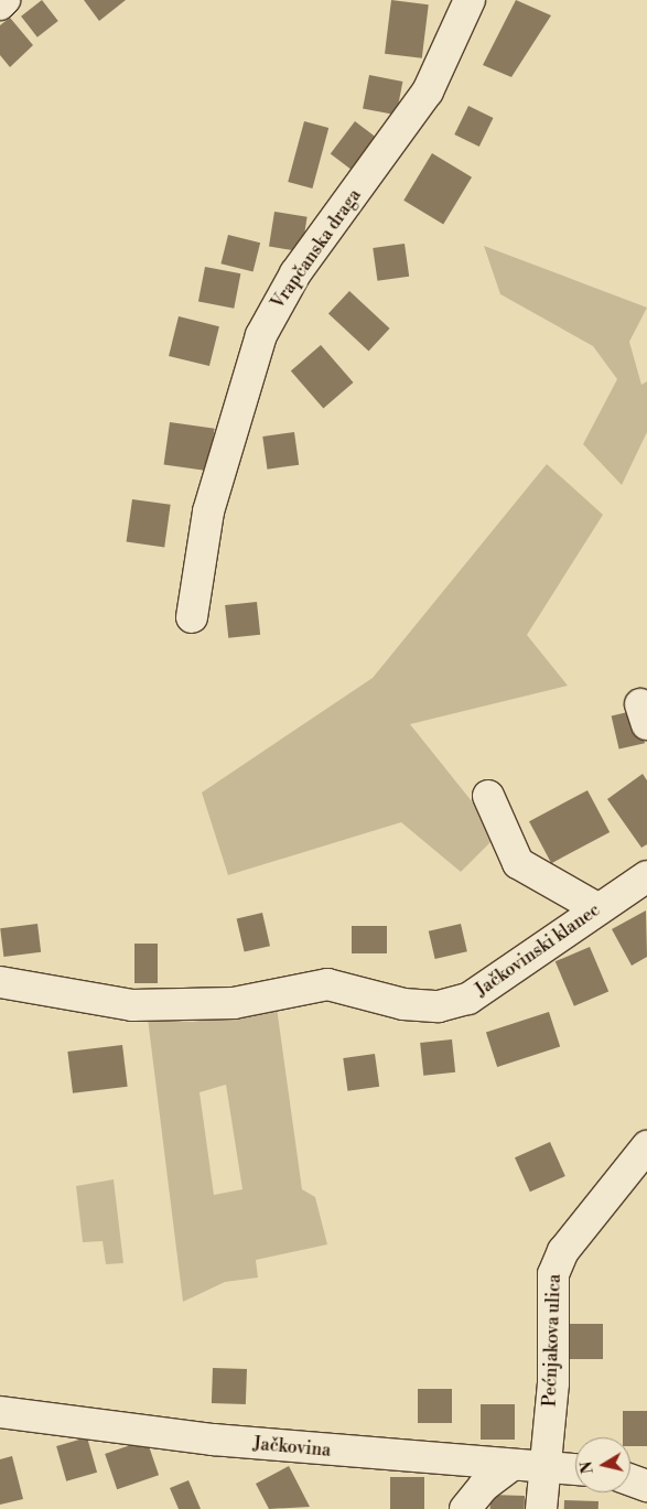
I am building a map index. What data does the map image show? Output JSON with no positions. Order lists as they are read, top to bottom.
{
  "streets": {
    "street": [
      "Vrapčanska draga",
      "Jačkovinski klanec",
      "Pećnjakova ulica",
      "Jačkovina"
    ]
  },
  "crossings": [
    ["Pećnjakova ulica", "Jačkovina"]
  ],
  "north": "left"
}
